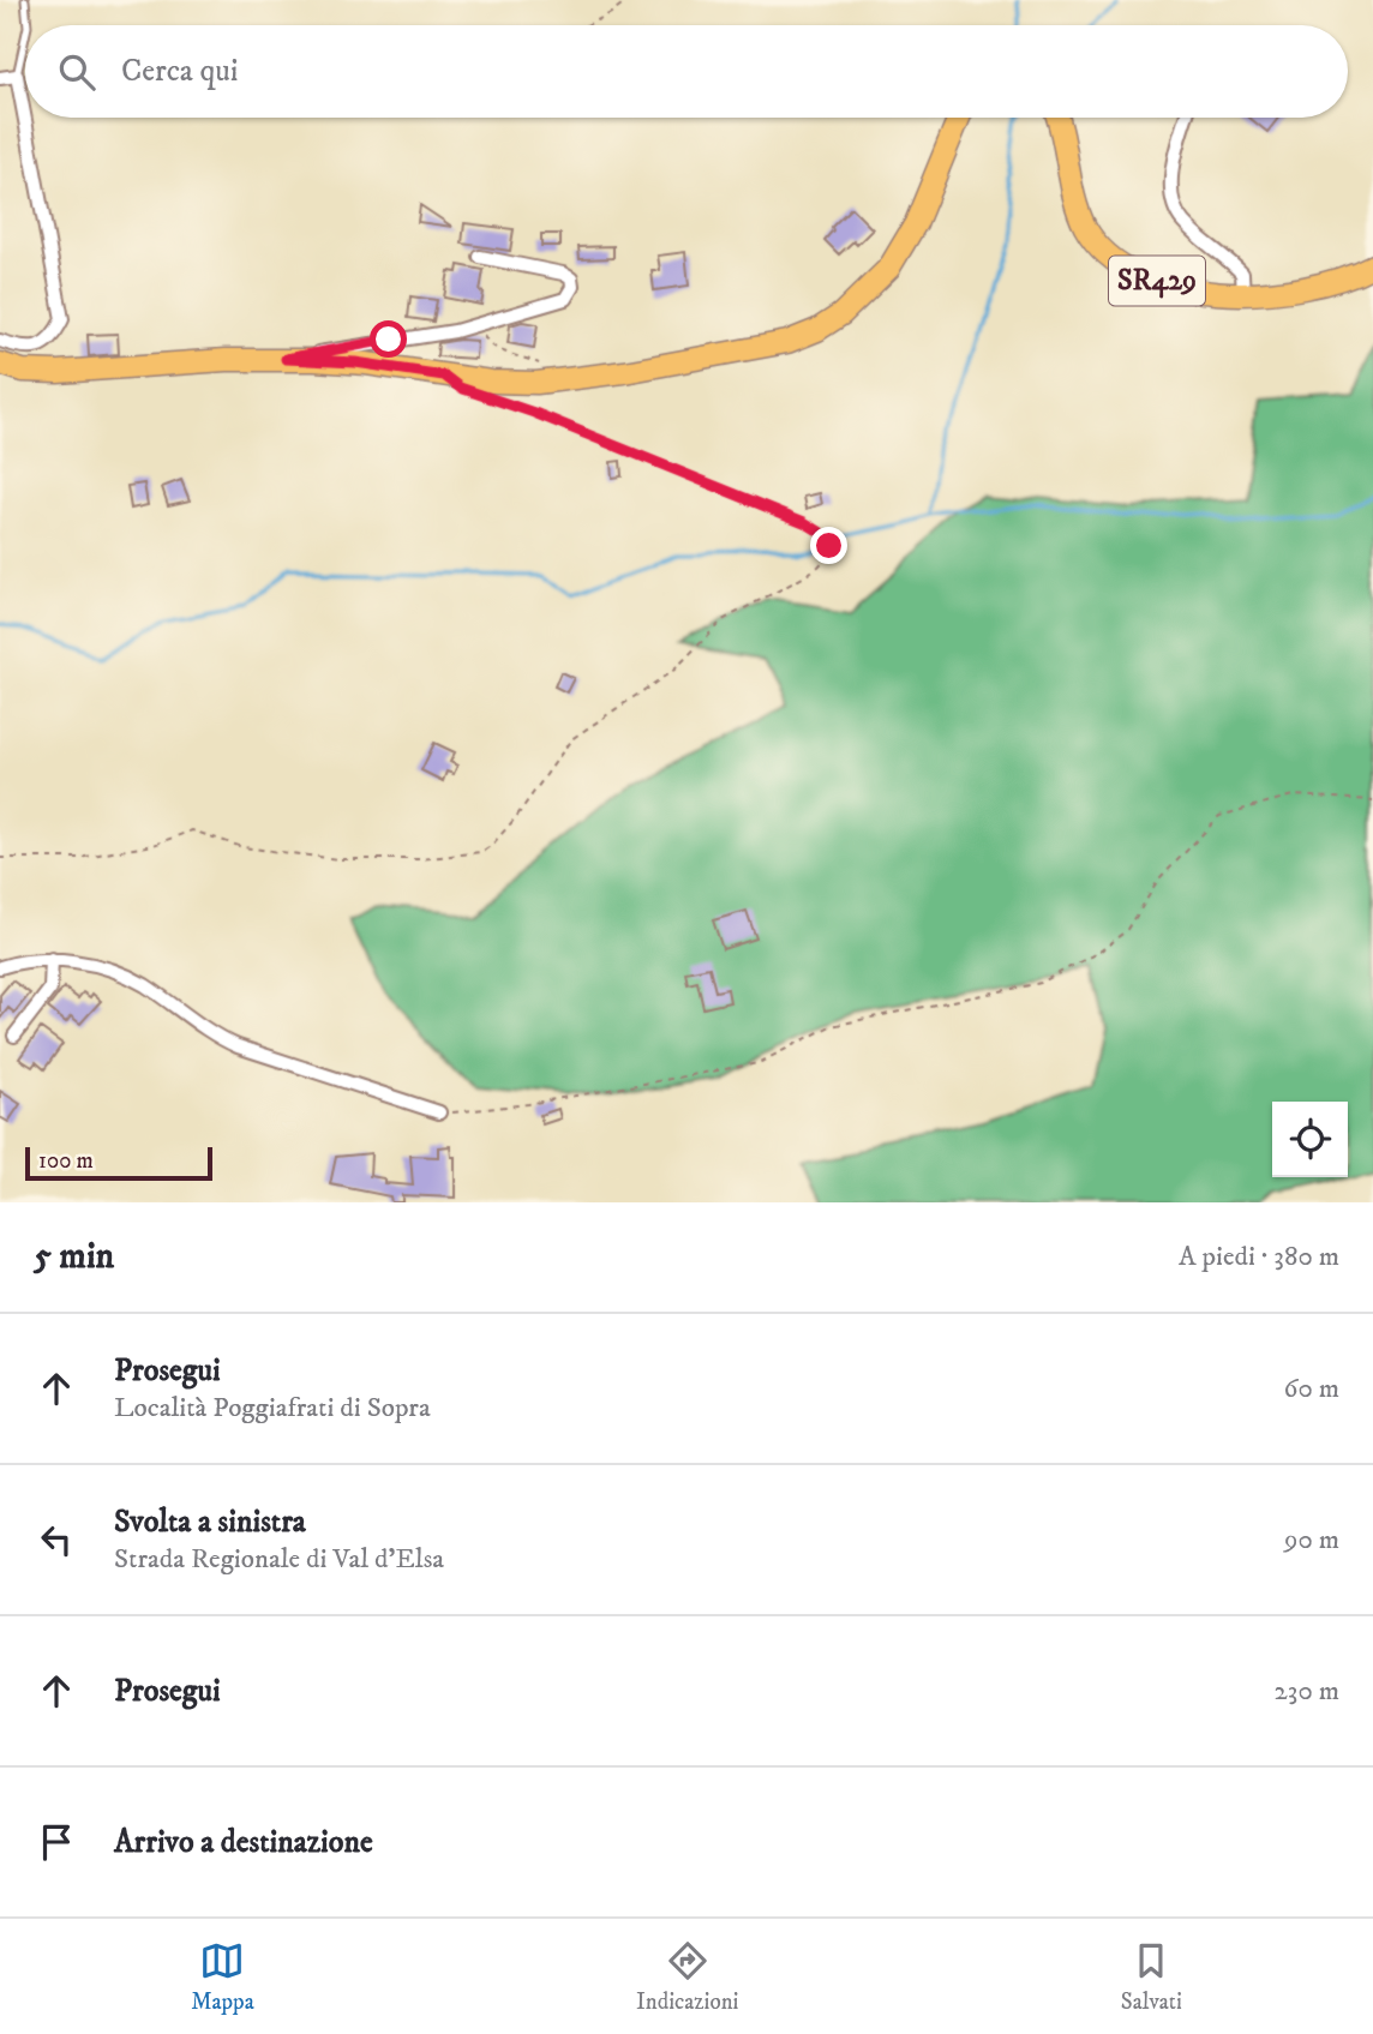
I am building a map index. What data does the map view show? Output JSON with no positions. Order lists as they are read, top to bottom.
{
  "streets": {
    "main road": ["SR429"]
  },
  "scale_bar": "100 m",
  "page": {
    "search": "Cerca qui",
    "scale": "100 m",
    "heading": ["5 min", "A piedi · 380 m"],
    "list": [
      ["Prosegui", "Località Poggiafrati di Sopra", "60 m"],
      ["Svolta a sinistra", "Strada Regionale di Val d'Elsa", "90 m"],
      ["Prosegui", "230 m"],
      "Arrivo a destinazione"
    ],
    "nav": ["Mappa", "Indicazioni", "Salvati"]
  }
}
